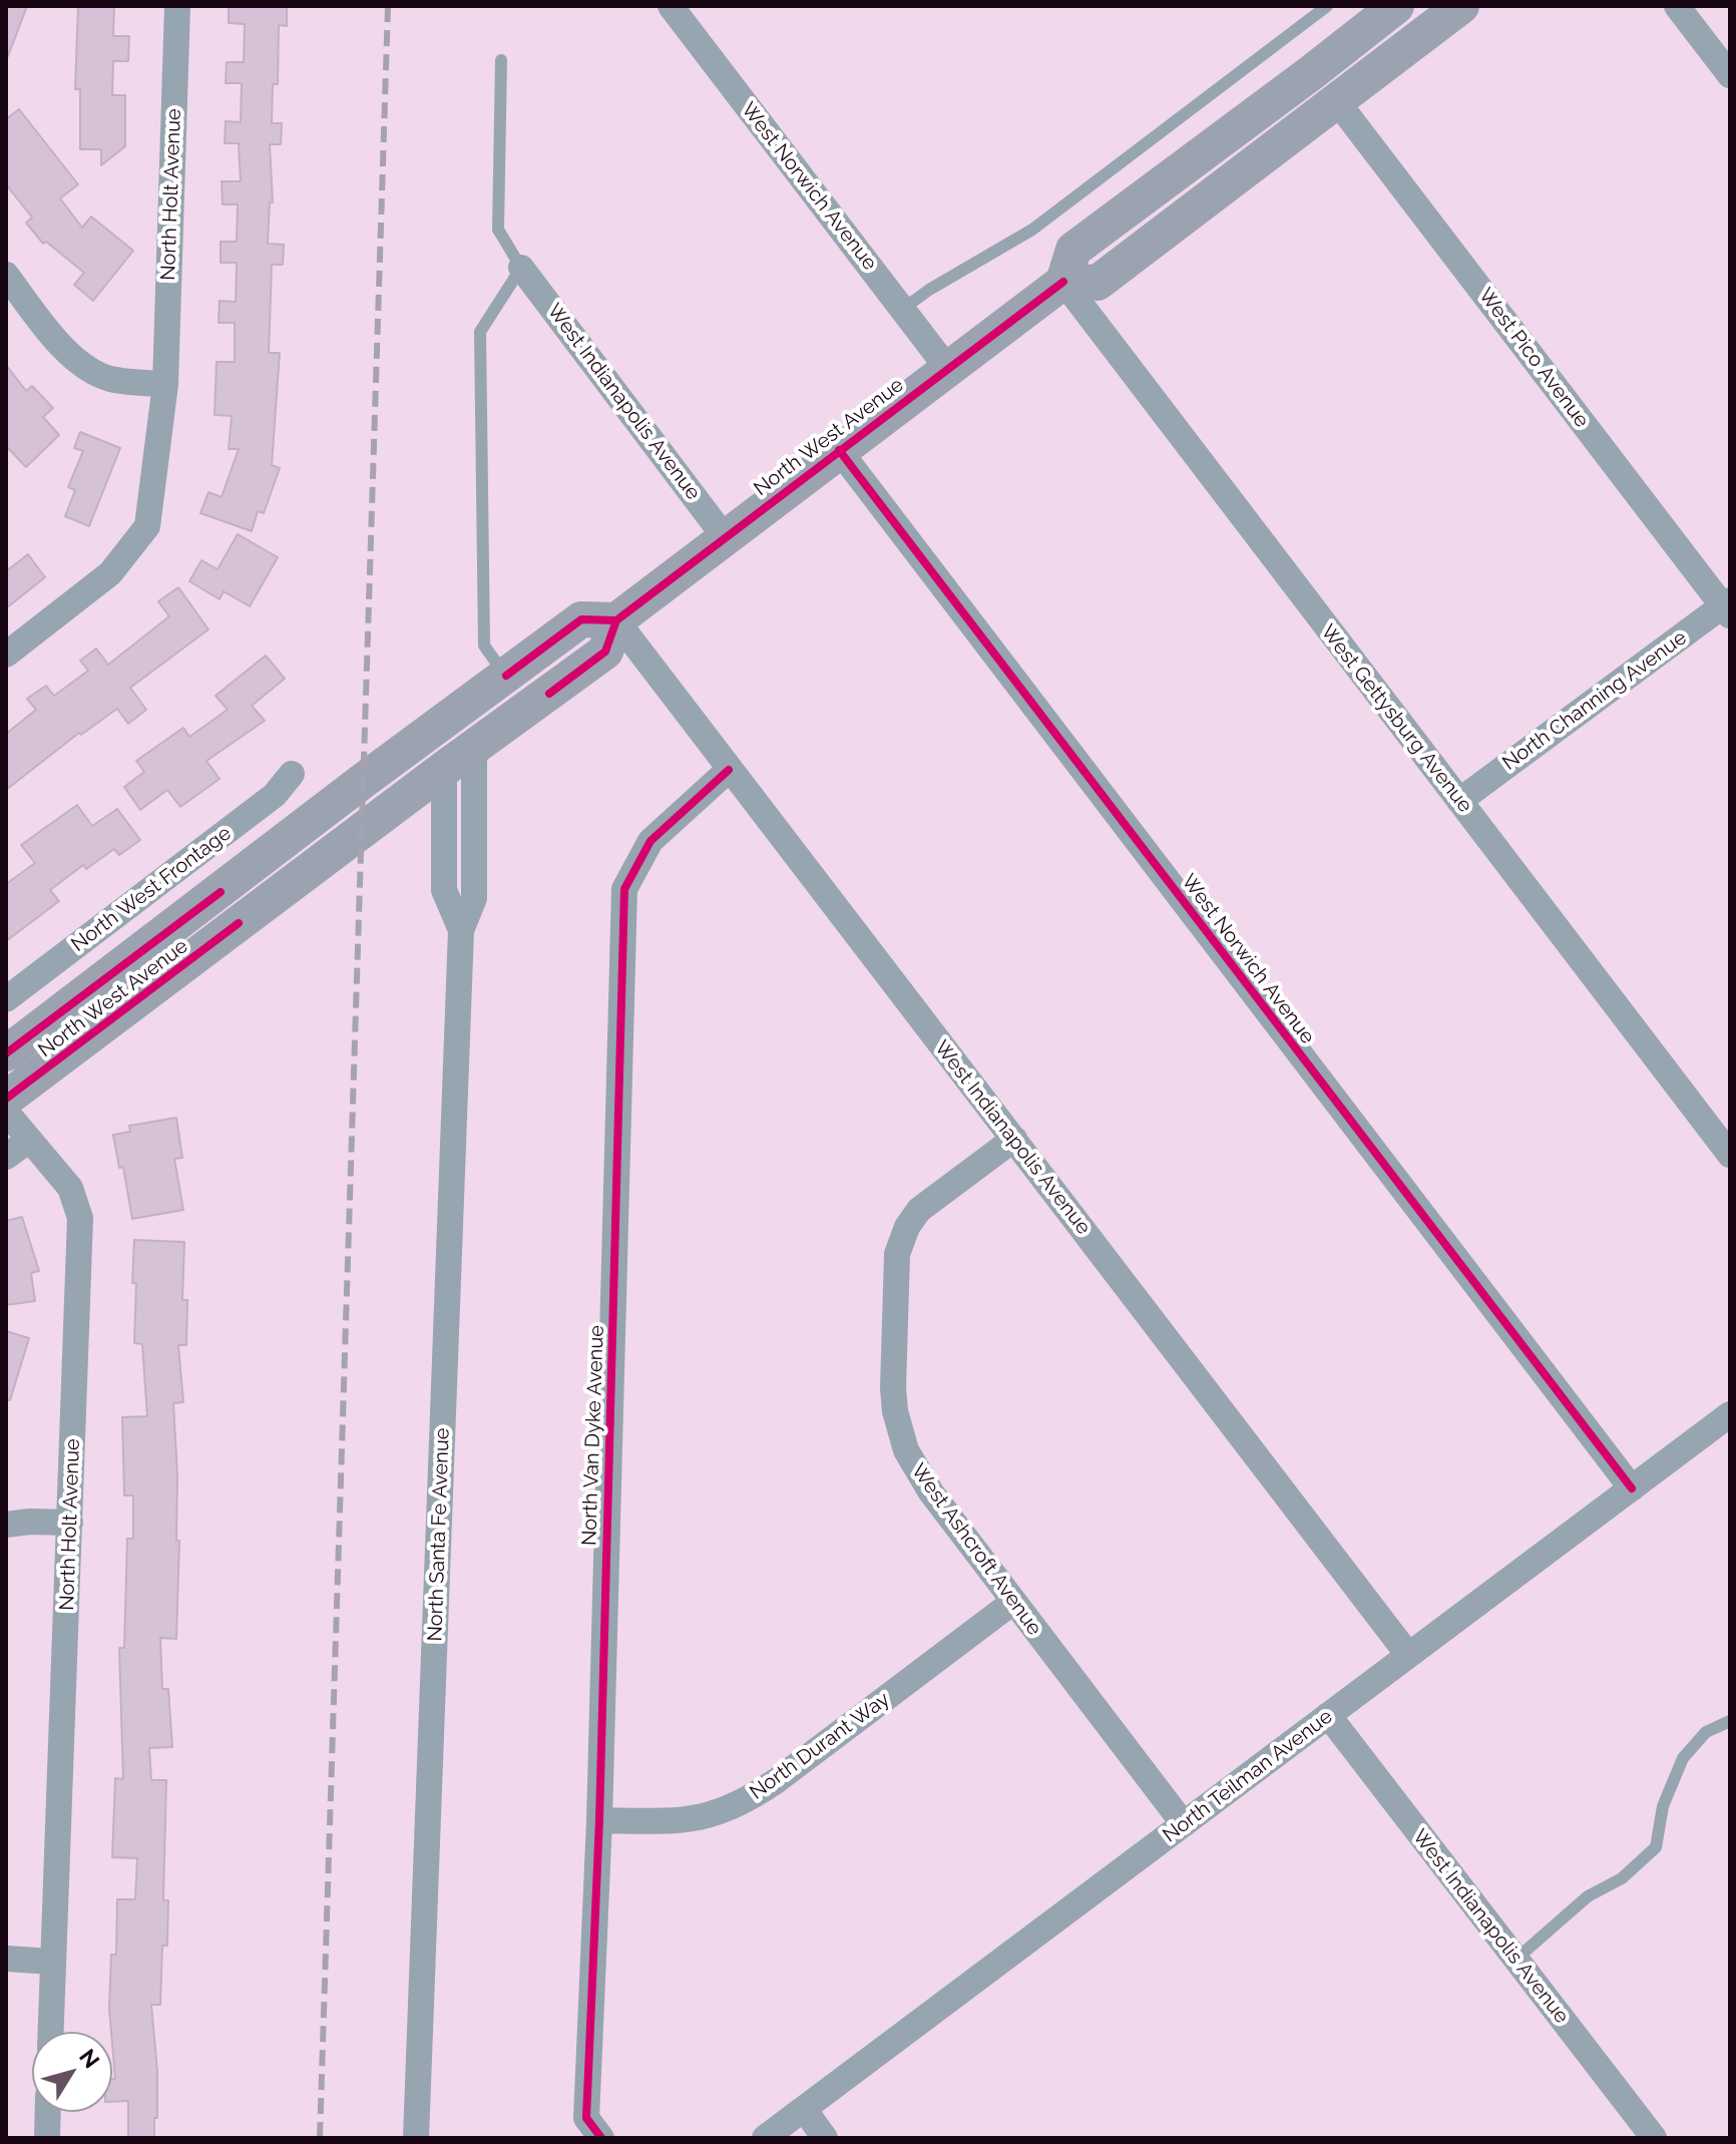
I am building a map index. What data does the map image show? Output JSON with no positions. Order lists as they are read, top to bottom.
{
  "streets": {
    "main road": ["North West Avenue"],
    "street": [
      "West Norwich Avenue",
      "North Holt Avenue",
      "West Pico Avenue",
      "West Indianapolis Avenue",
      "North Channing Avenue",
      "West Gettysburg Avenue",
      "North West Frontage",
      "North Van Dyke Avenue",
      "North Santa Fe Avenue",
      "West Ashcroft Avenue",
      "North Durant Way",
      "North Teilman Avenue"
    ]
  },
  "crossings": [
    ["West Norwich Avenue", "North West Avenue"],
    ["West Norwich Avenue", "North Teilman Avenue"],
    ["West Pico Avenue", "North Channing Avenue"],
    ["West Indianapolis Avenue", "North West Avenue"],
    ["West Indianapolis Avenue", "North Van Dyke Avenue"],
    ["West Indianapolis Avenue", "West Ashcroft Avenue"],
    ["West Indianapolis Avenue", "North Teilman Avenue"],
    ["North West Avenue", "West Gettysburg Avenue"],
    ["North West Avenue", "North Santa Fe Avenue"],
    ["North Channing Avenue", "West Gettysburg Avenue"],
    ["North Van Dyke Avenue", "North Durant Way"],
    ["West Ashcroft Avenue", "North Durant Way"],
    ["West Ashcroft Avenue", "North Teilman Avenue"]
  ],
  "north": "top right"
}
